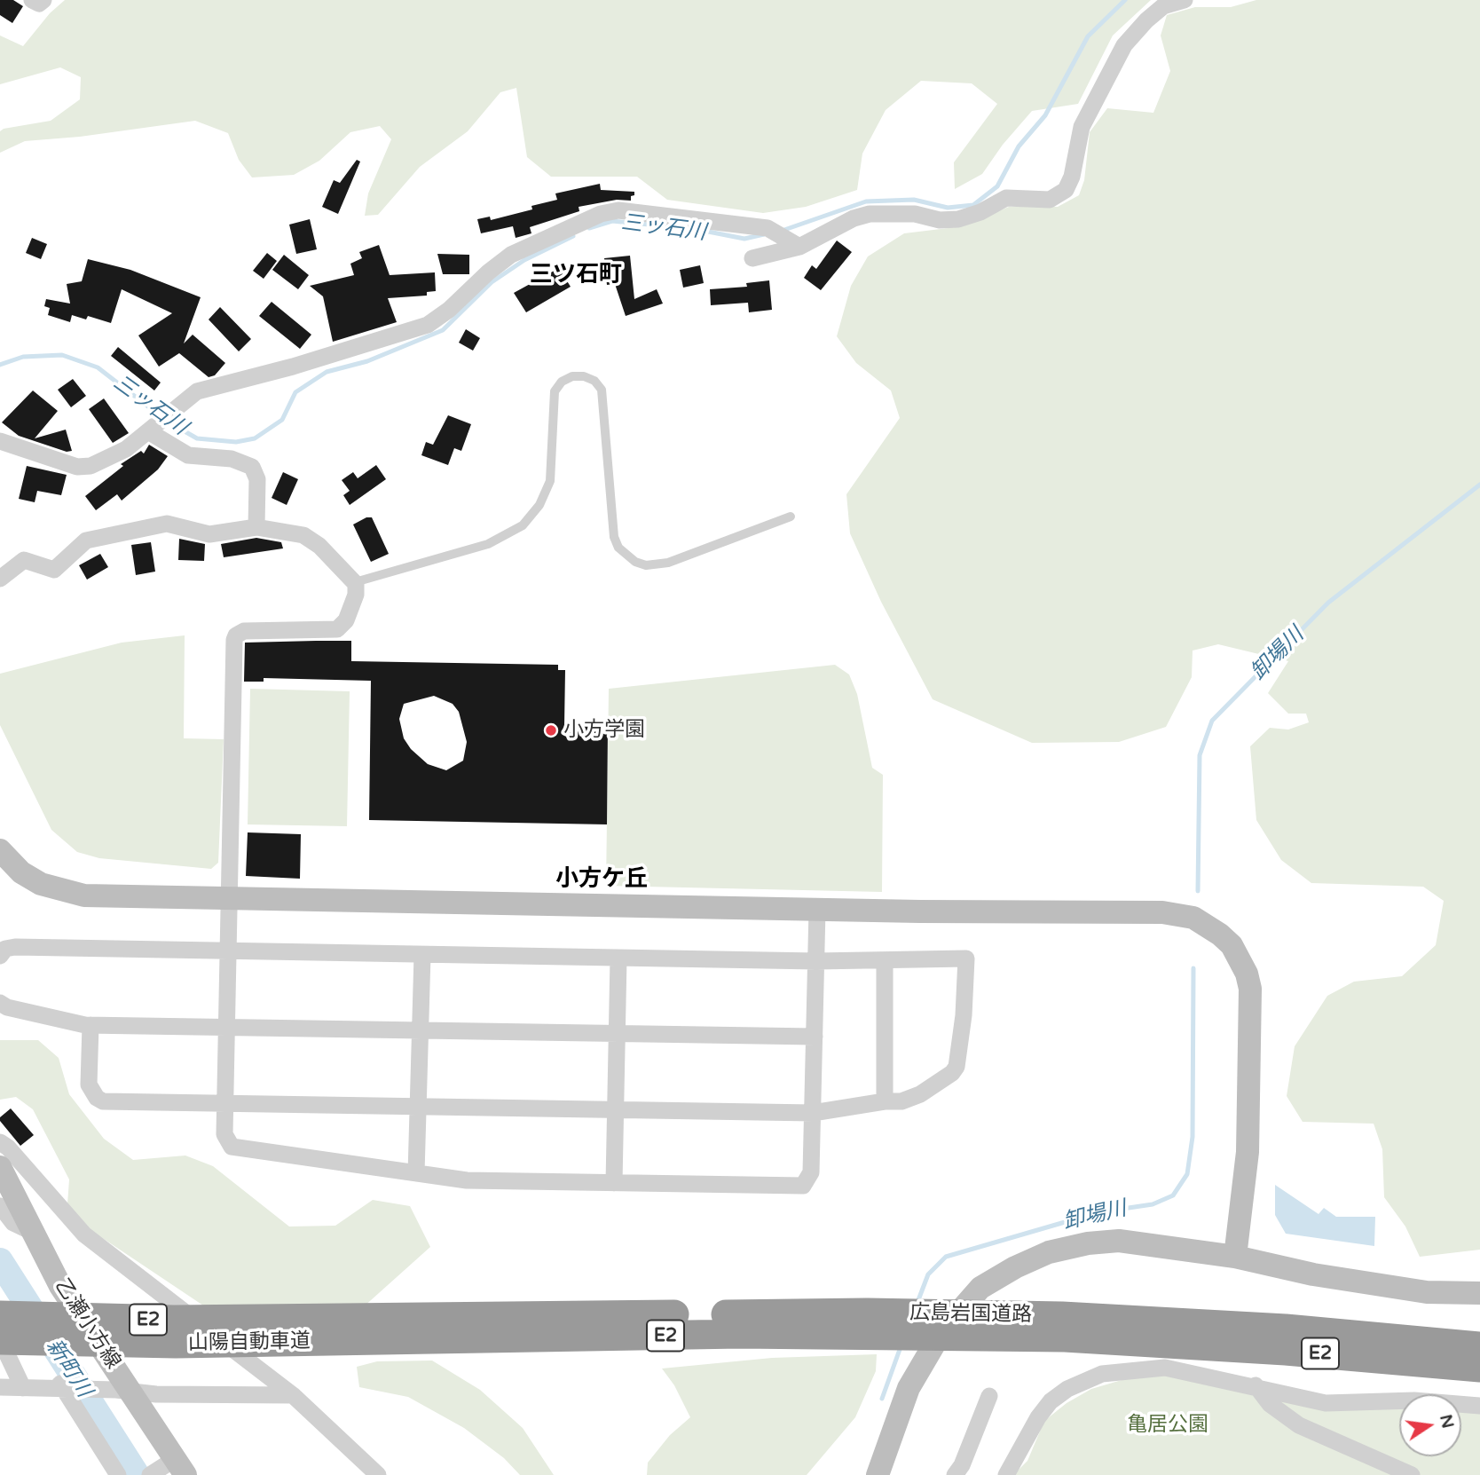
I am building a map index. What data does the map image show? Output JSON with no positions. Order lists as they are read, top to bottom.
{
  "streets": {
    "highway": ["広島岩国道路", "E2", "山陽自動車道"],
    "street": ["乙瀬小方線"]
  },
  "crossings": [
    ["広島岩国道路", "山陽自動車道"]
  ],
  "districts": ["三ツ石町", "小方ケ丘"],
  "water": ["三ッ石川", "卸場川", "新町川"],
  "parks": ["亀居公園"],
  "places": ["小方学園"],
  "north": "right"
}
